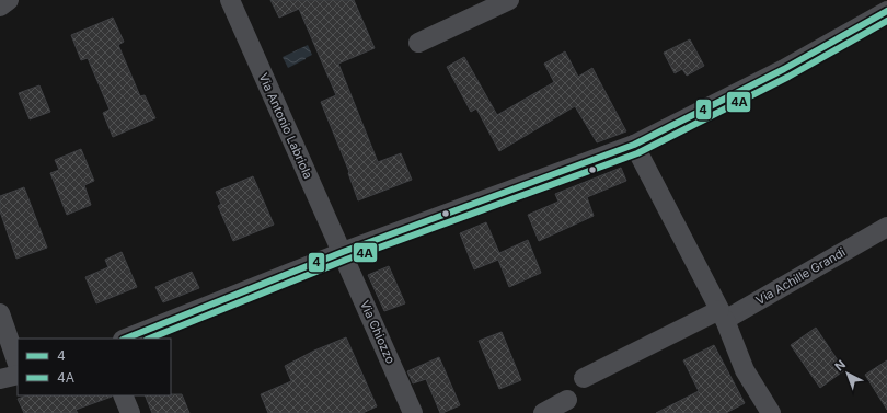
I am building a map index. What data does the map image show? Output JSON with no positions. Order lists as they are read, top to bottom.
{
  "streets": {
    "street": ["Via Antonio Labriola", "Via Achille Grandi", "Via Chiozzo"]
  },
  "crossings": [
    ["Via Antonio Labriola", "Via Chiozzo"]
  ],
  "lines": ["transit line 4", "transit line 4A"],
  "legend": ["4", "4A"],
  "north": "top left"
}
